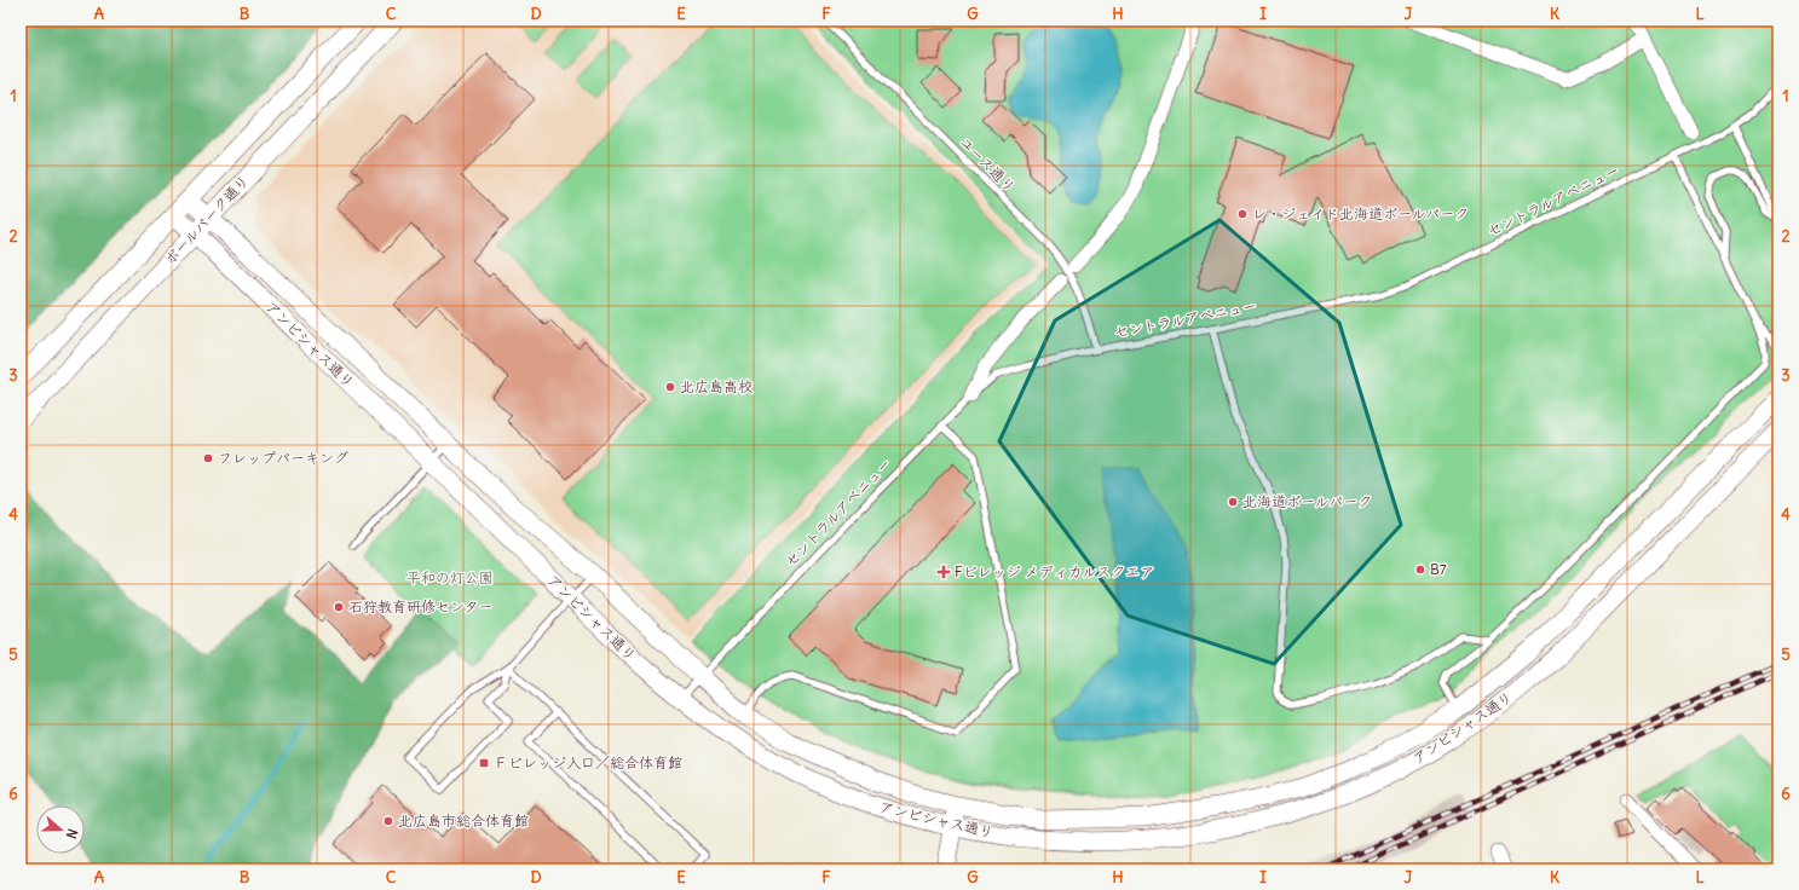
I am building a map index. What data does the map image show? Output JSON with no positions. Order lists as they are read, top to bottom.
{
  "streets": {
    "street": ["ボールパーク通り", "アンビシャス通り"],
    "lane": ["ユース通り", "セントラルアベニュー"]
  },
  "crossings": [
    ["ユース通り", "セントラルアベニュー"],
    ["セントラルアベニュー", "アンビシャス通り"],
    ["ボールパーク通り", "アンビシャス通り"]
  ],
  "parks": ["平和の灯公園"],
  "places": {
    "other": [
      "レ・ジェイド北海道ボールパーク",
      "北広島高校",
      "フレップパーキング",
      "北海道ボールパーク",
      "B7",
      "石狩教育研修センター",
      "北広島市総合体育館"
    ],
    "health": ["Fビレッジ メディカルスクエア"],
    "transit": ["Ｆビレッジ入口／総合体育館"]
  },
  "north": "right",
  "grid": {
    "columns": [
      "A",
      "B",
      "C",
      "D",
      "E",
      "F",
      "G",
      "H",
      "I",
      "J",
      "K",
      "L"
    ],
    "rows": [
      "1",
      "2",
      "3",
      "4",
      "5",
      "6"
    ]
  }
}
